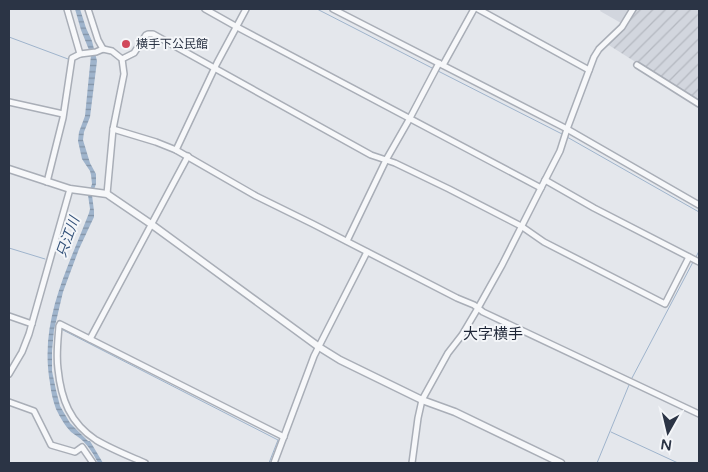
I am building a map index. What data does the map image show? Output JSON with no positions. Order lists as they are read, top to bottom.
{
  "districts": ["大字横手"],
  "water": ["只江川"],
  "places": ["横手下公民館"],
  "north": "bottom"
}
